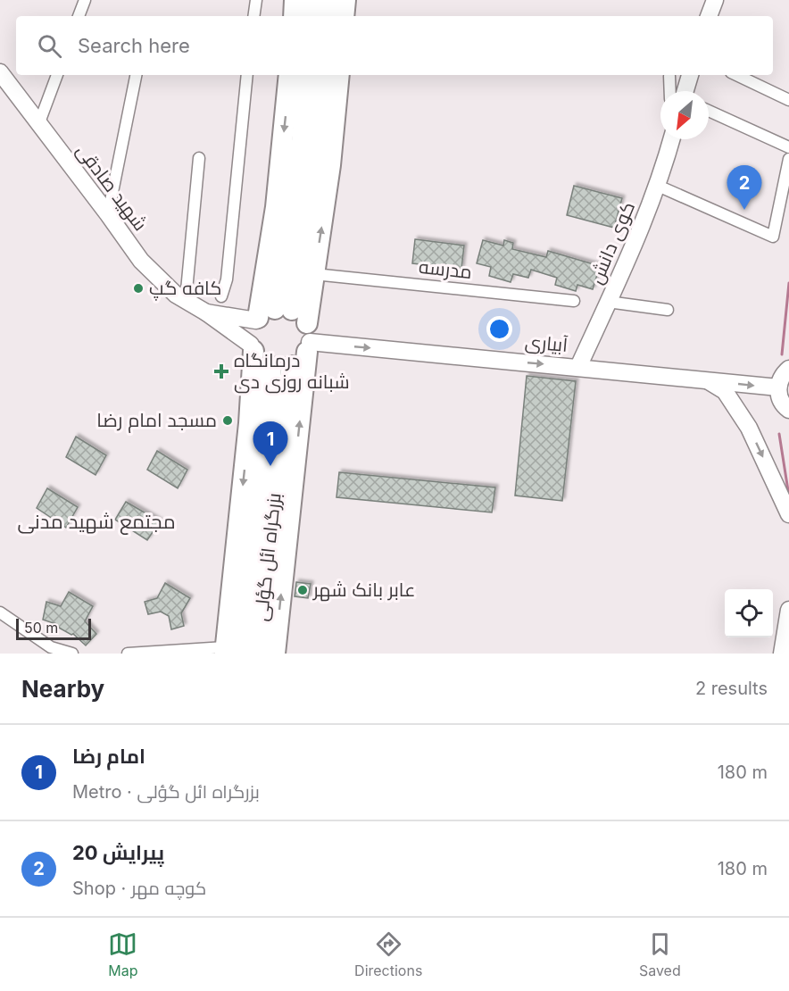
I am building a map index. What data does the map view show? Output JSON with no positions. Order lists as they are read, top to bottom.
{
  "streets": {
    "highway": ["بزرگراه ائل گؤلی"],
    "main road": ["شهید صادقی", "کوی دانش", "آبیاری"],
    "street": ["مدرسه"]
  },
  "crossings": [
    ["شهید صادقی", "آبیاری"],
    ["شهید صادقی", "بزرگراه ائل گؤلی"],
    ["کوی دانش", "آبیاری"],
    ["آبیاری", "بزرگراه ائل گؤلی"]
  ],
  "one_way": ["آبیاری"],
  "districts": ["مجتمع شهید مدنی"],
  "places": {
    "other": ["کافه گپ", "مسجد امام رضا", "عابر بانک شهر"],
    "health": ["درمانگاه شبانه روزی دی"]
  },
  "scale_bar": "50 m",
  "north": "bottom left",
  "page": {
    "search": "Search here",
    "pins": ["2", "1"],
    "scale": "50 m",
    "heading": ["Nearby", "2 results"],
    "list": [
      {
        "mark": "1",
        "name": "امام رضا",
        "note": "Metro · بزرگراه ائل گؤلی",
        "value": "180 m"
      },
      {
        "mark": "2",
        "name": "پیرایش 20",
        "note": "Shop · کوچه مهر",
        "value": "180 m"
      }
    ],
    "nav": ["Map", "Directions", "Saved"]
  }
}
